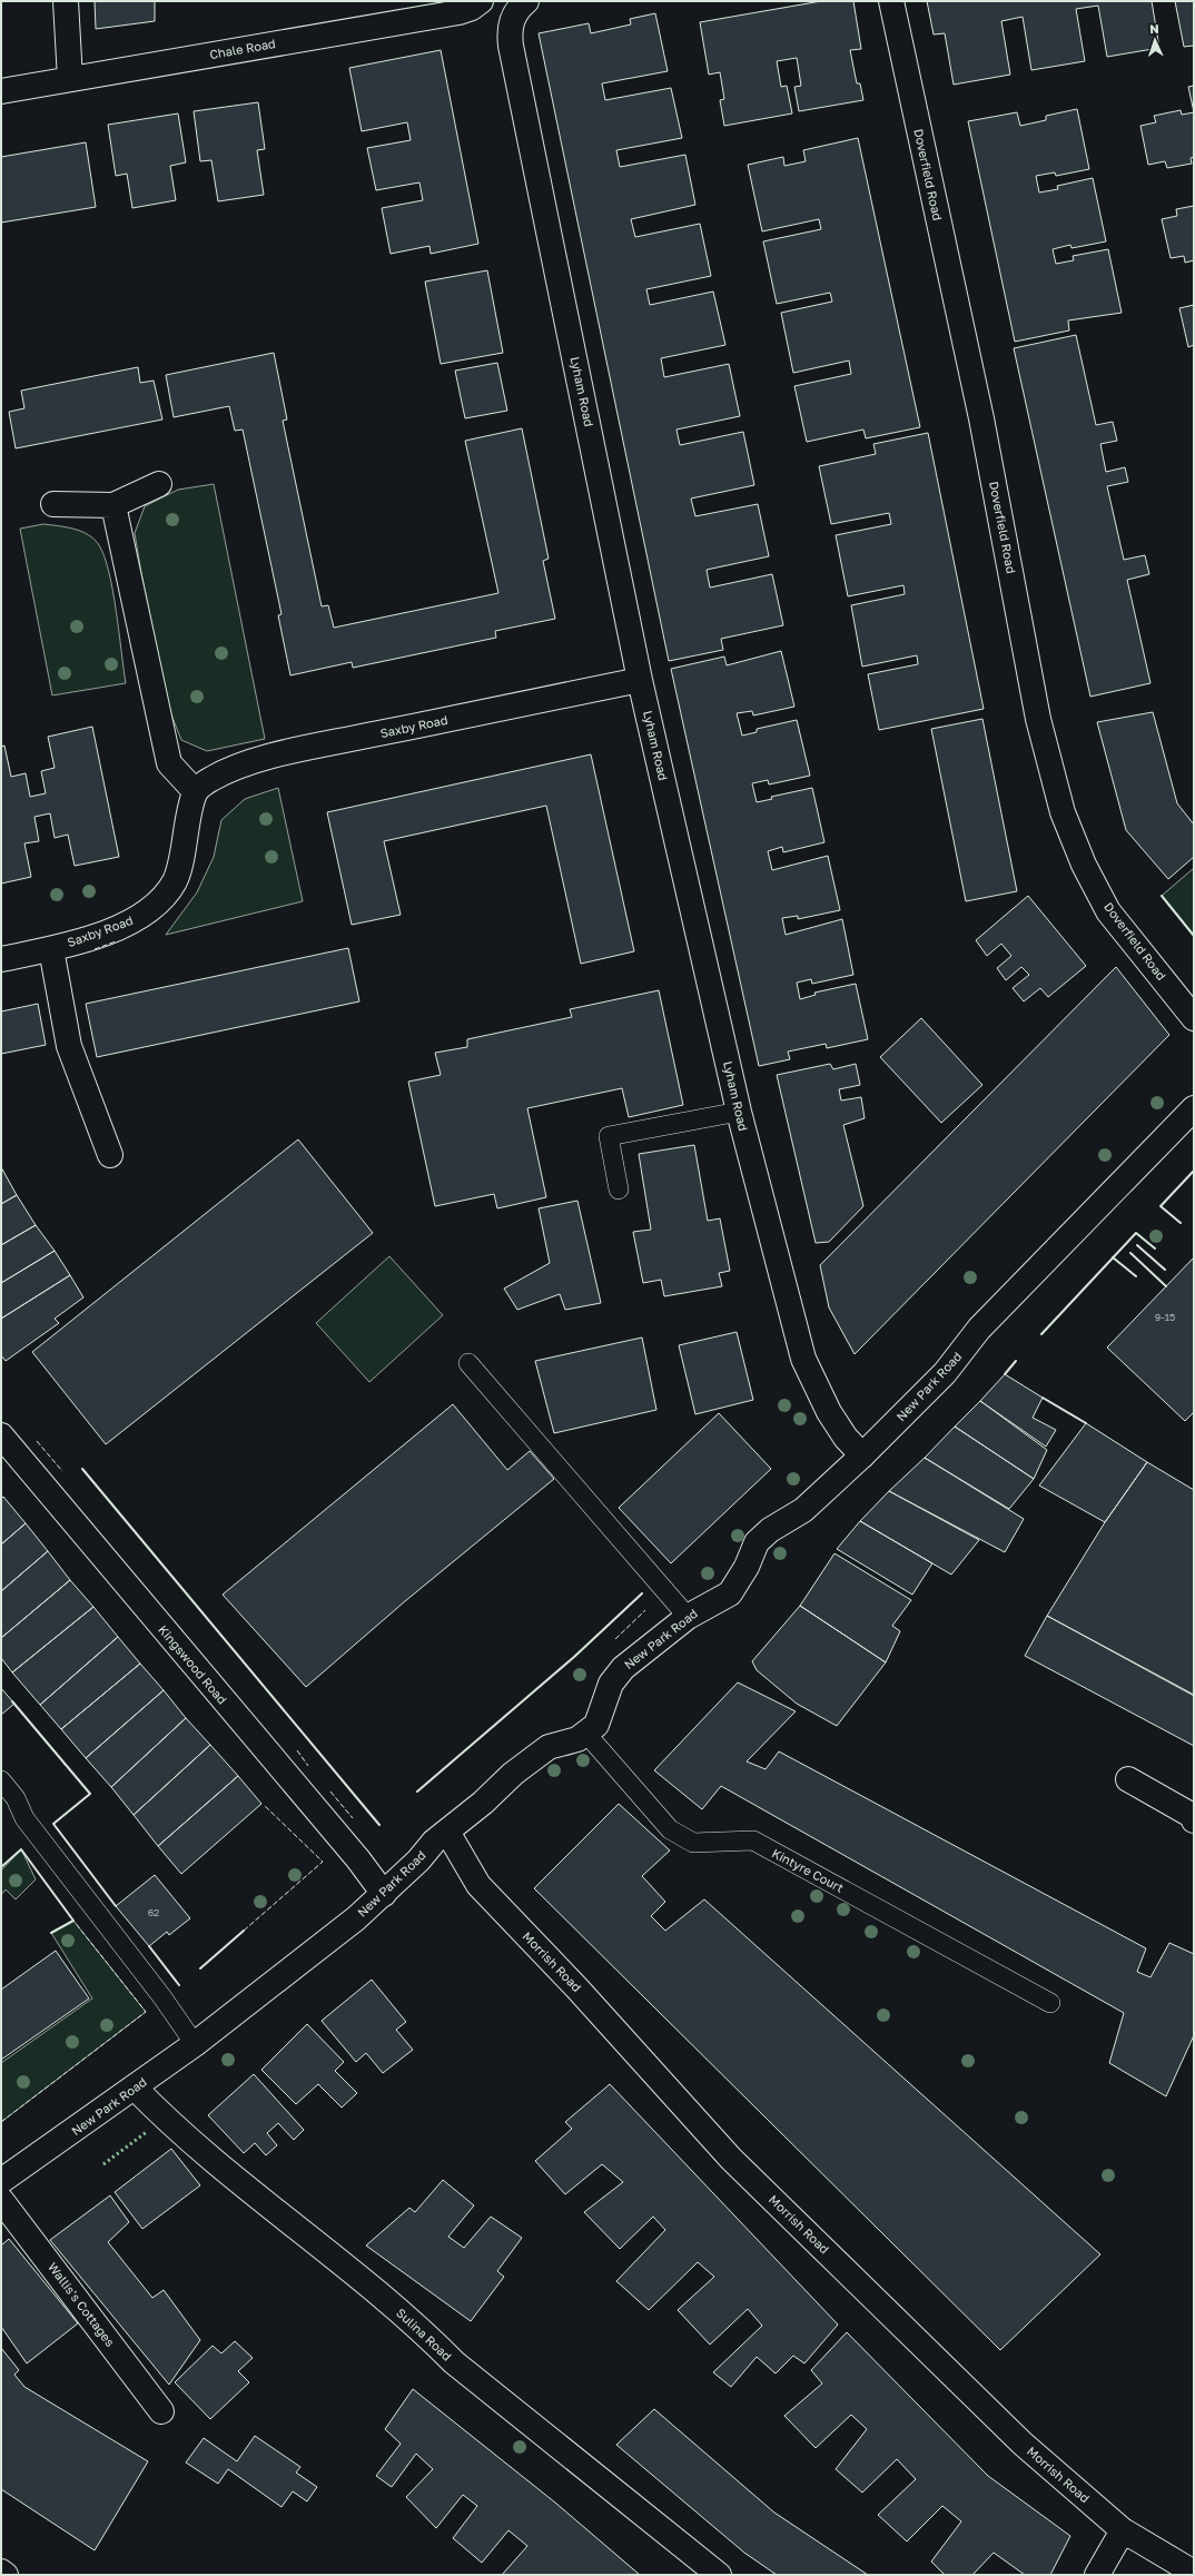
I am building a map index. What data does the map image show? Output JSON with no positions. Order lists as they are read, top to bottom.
{
  "streets": {
    "main road": [
      "Chale Road",
      "Doverfield Road",
      "Lyham Road",
      "Saxby Road",
      "New Park Road",
      "Kingswood Road",
      "Morrish Road",
      "Wallis's Cottages",
      "Sulina Road"
    ],
    "lane": ["Kintyre Court"]
  },
  "crossings": [
    ["Lyham Road", "Saxby Road"],
    ["Lyham Road", "New Park Road"],
    ["New Park Road", "Kingswood Road"],
    ["New Park Road", "Kintyre Court"],
    ["New Park Road", "Morrish Road"],
    ["New Park Road", "Sulina Road"]
  ],
  "house_numbers": ["9-15", "62"],
  "north": "top"
}
